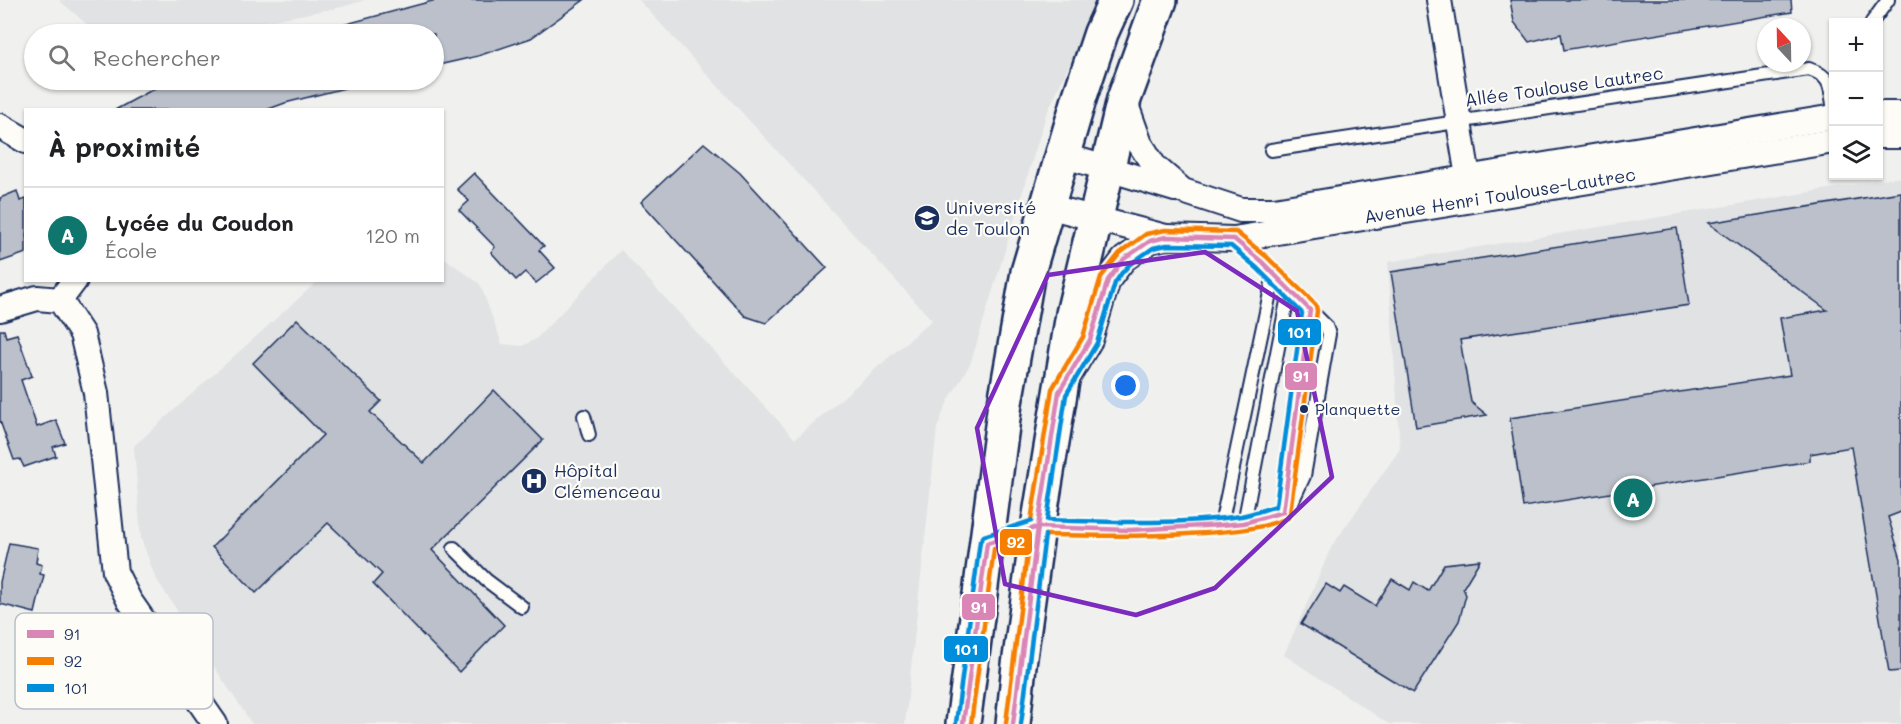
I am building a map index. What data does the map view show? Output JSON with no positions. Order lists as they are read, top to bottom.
{
  "streets": {
    "street": ["Avenue Henri Toulouse-Lautrec"],
    "lane": ["Allée Toulouse Lautrec"]
  },
  "places": {
    "school or university": ["Université de Toulon"],
    "other": ["Planquette"],
    "hospital": ["Hôpital Clémenceau"]
  },
  "lines": ["transit line 92", "transit line 91", "transit line 101"],
  "legend": ["91", "92", "101"],
  "north": "top",
  "page": {
    "map_buttons": ["+", "−"],
    "search": "Rechercher",
    "heading": "À proximité",
    "list": [
      {
        "mark": "A",
        "name": "Lycée du Coudon",
        "note": "École",
        "value": "120 m"
      }
    ],
    "pins": "A"
  }
}
